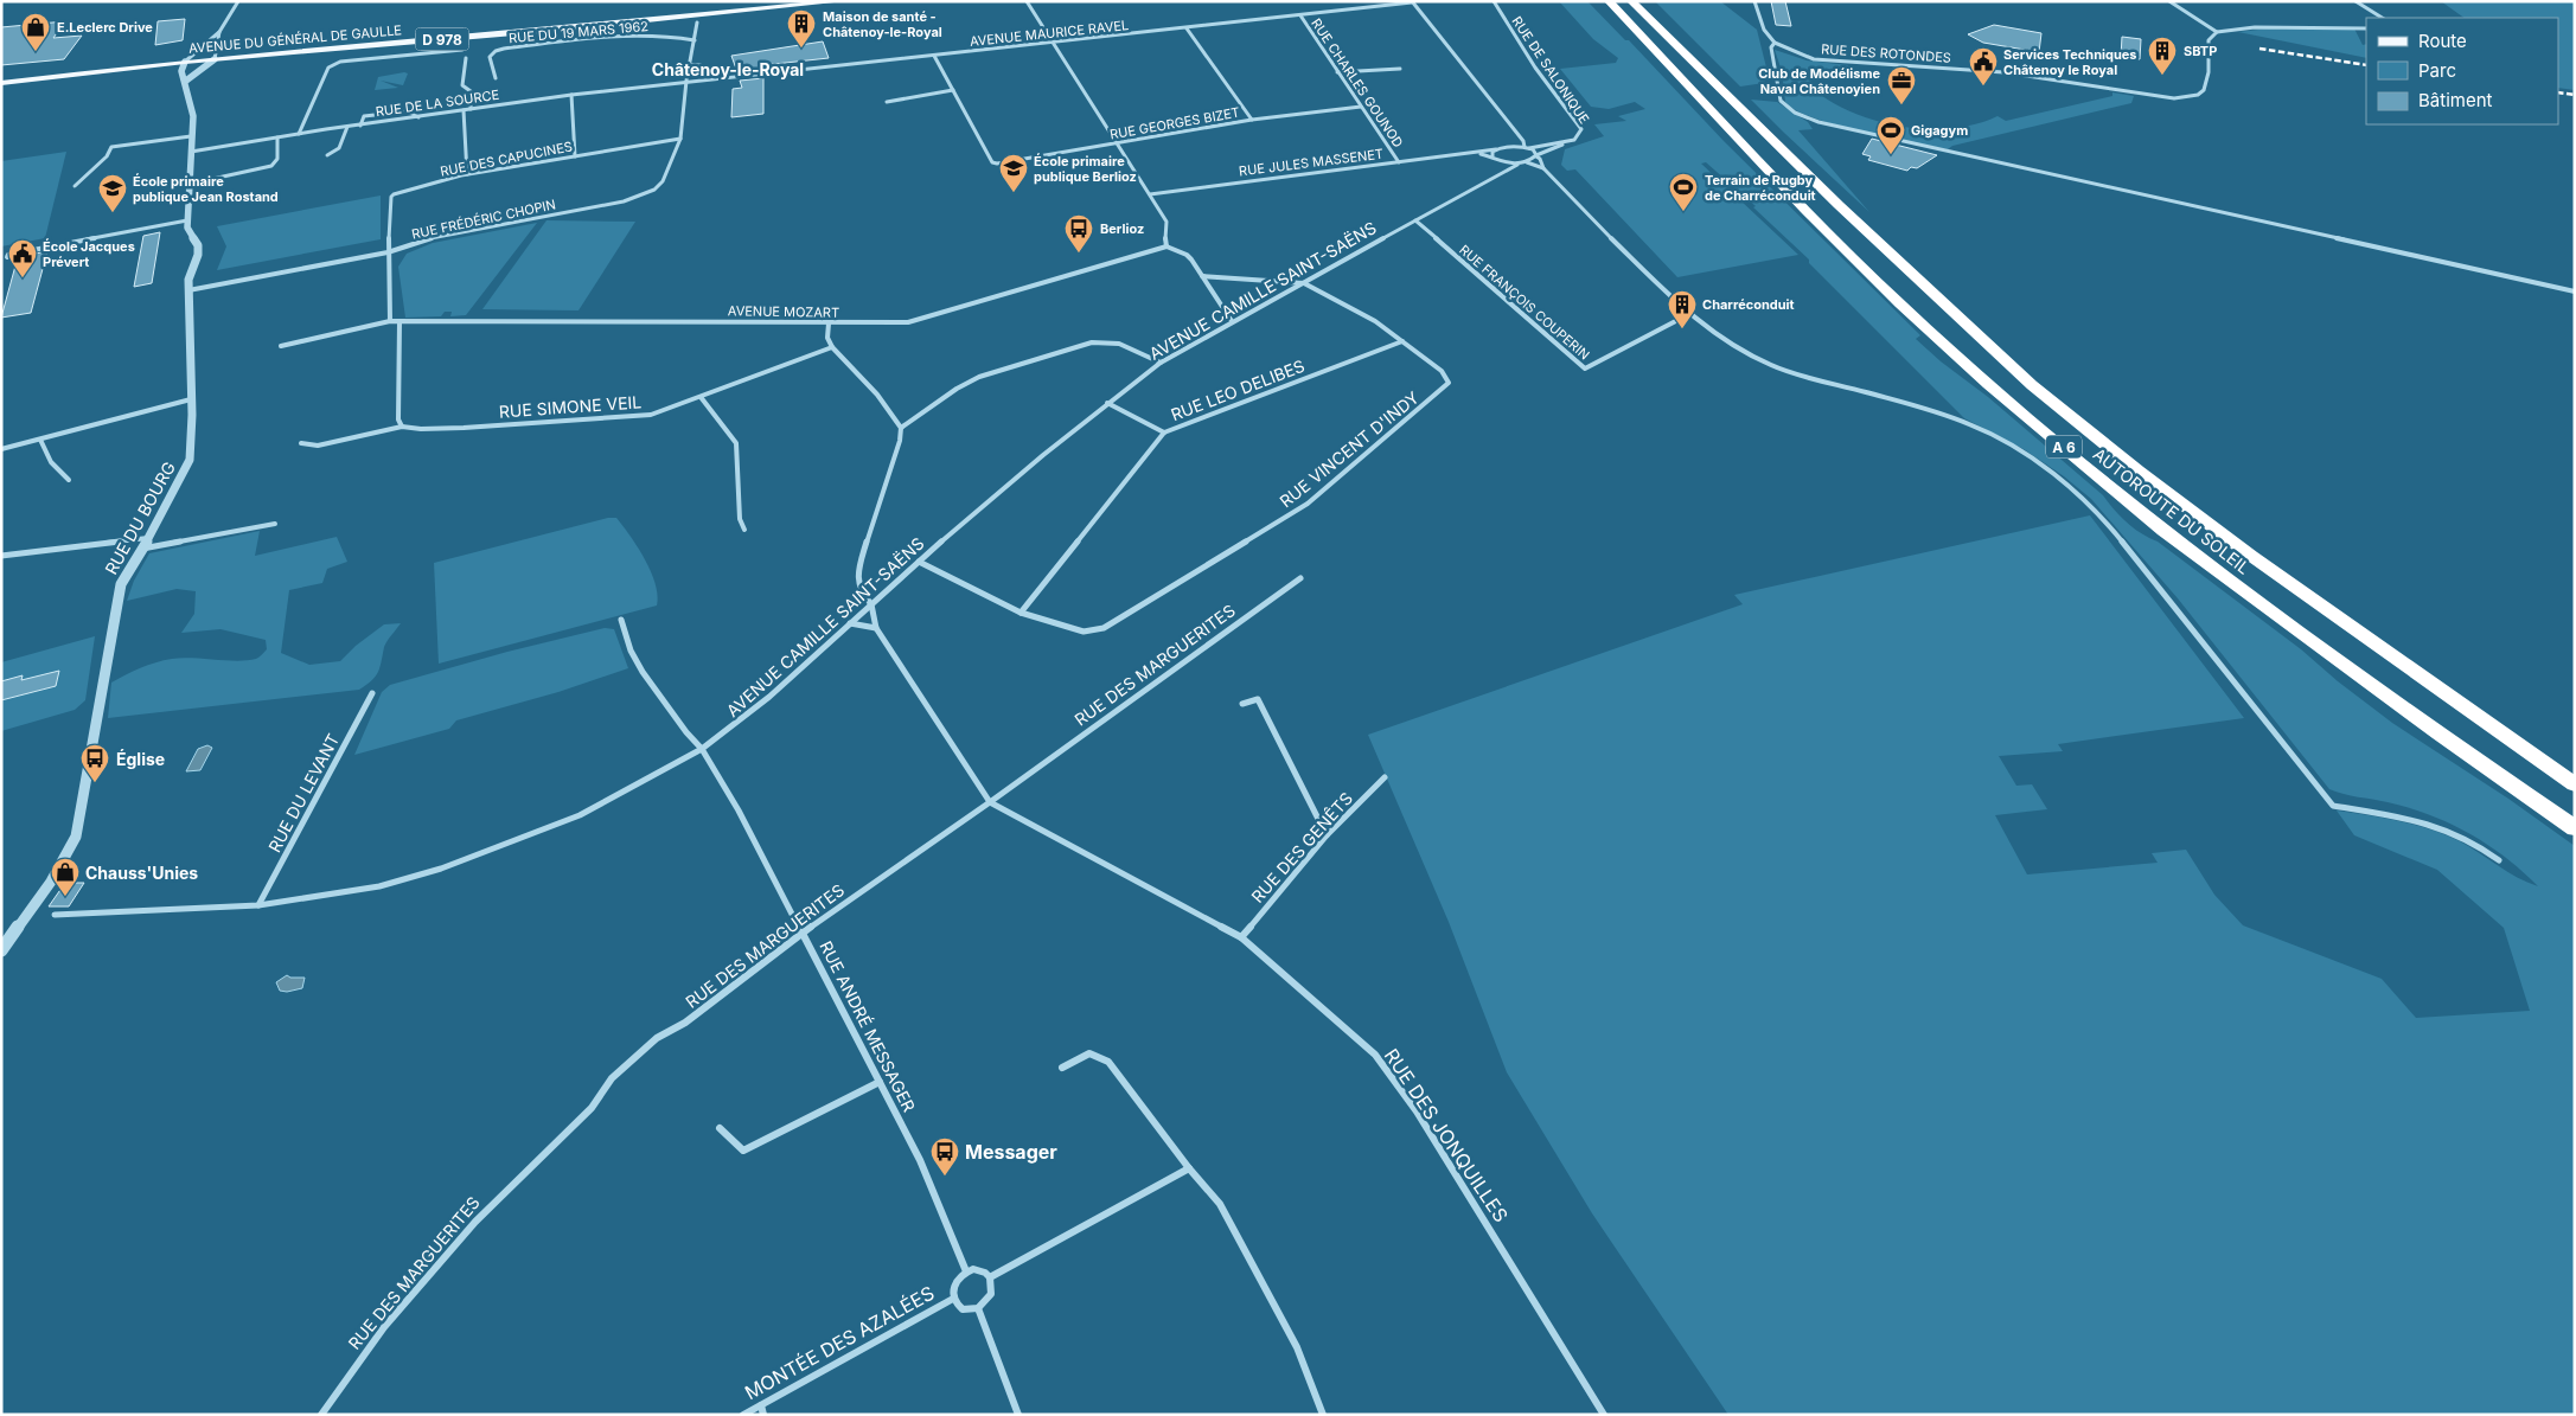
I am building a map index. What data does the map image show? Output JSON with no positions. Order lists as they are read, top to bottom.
{
  "streets": {
    "highway": ["A 6", "AUTOROUTE DU SOLEIL"],
    "main road": ["AVENUE DU GÉNÉRAL DE GAULLE", "D 978"],
    "street": [
      "RUE DU 19 MARS 1962",
      "AVENUE MAURICE RAVEL",
      "RUE DES ROTONDES",
      "RUE DE SALONIQUE",
      "RUE CHARLES GOUNOD",
      "RUE DE LA SOURCE",
      "RUE GEORGES BIZET",
      "RUE DES CAPUCINES",
      "RUE JULES MASSENET",
      "RUE FRÉDÉRIC CHOPIN",
      "AVENUE CAMILLE SAINT-SAËNS",
      "RUE FRANÇOIS COUPERIN",
      "AVENUE MOZART",
      "RUE LEO DELIBES",
      "RUE SIMONE VEIL",
      "RUE VINCENT D'INDY",
      "RUE DU BOURG",
      "RUE DES MARGUERITES",
      "RUE DU LEVANT",
      "RUE DES GENÊTS",
      "RUE ANDRÉ MESSAGER",
      "RUE DES JONQUILLES",
      "MONTÉE DES AZALÉES"
    ]
  },
  "crossings": [
    ["RUE DU 19 MARS 1962", "RUE FRÉDÉRIC CHOPIN"],
    ["AVENUE MAURICE RAVEL", "RUE CHARLES GOUNOD"],
    ["AVENUE MAURICE RAVEL", "RUE DE LA SOURCE"],
    ["AVENUE MAURICE RAVEL", "RUE FRÉDÉRIC CHOPIN"],
    ["AVENUE DU GÉNÉRAL DE GAULLE", "RUE FRÉDÉRIC CHOPIN"],
    ["AVENUE DU GÉNÉRAL DE GAULLE", "RUE DU BOURG"],
    ["RUE DE SALONIQUE", "RUE JULES MASSENET"],
    ["RUE DE SALONIQUE", "AVENUE CAMILLE SAINT-SAËNS"],
    ["RUE CHARLES GOUNOD", "RUE GEORGES BIZET"],
    ["RUE CHARLES GOUNOD", "RUE JULES MASSENET"],
    ["RUE DE LA SOURCE", "RUE FRÉDÉRIC CHOPIN"],
    ["RUE DE LA SOURCE", "RUE DU BOURG"],
    ["RUE DES CAPUCINES", "RUE FRÉDÉRIC CHOPIN"],
    ["RUE FRÉDÉRIC CHOPIN", "RUE DU BOURG"],
    ["AVENUE CAMILLE SAINT-SAËNS", "RUE FRANÇOIS COUPERIN"],
    ["AVENUE CAMILLE SAINT-SAËNS", "RUE VINCENT D'INDY"],
    ["AVENUE CAMILLE SAINT-SAËNS", "RUE DU LEVANT"],
    ["AVENUE CAMILLE SAINT-SAËNS", "RUE ANDRÉ MESSAGER"],
    ["RUE LEO DELIBES", "RUE VINCENT D'INDY"],
    ["RUE DES MARGUERITES", "RUE ANDRÉ MESSAGER"],
    ["RUE DES MARGUERITES", "RUE DES JONQUILLES"],
    ["RUE DES GENÊTS", "RUE DES JONQUILLES"],
    ["RUE ANDRÉ MESSAGER", "MONTÉE DES AZALÉES"]
  ],
  "districts": ["Châtenoy-le-Royal"],
  "places": {
    "building": ["Maison de santé - Châtenoy-le-Royal", "SBTP", "Charréconduit"],
    "shop": ["E.Leclerc Drive", "Chauss'Unies"],
    "public building": ["Services Techniques Châtenoy le Royal", "École Jacques Prévert"],
    "office": ["Club de Modélisme Naval Châtenoyien"],
    "sports": ["Gigagym", "Terrain de Rugby de Charréconduit"],
    "school or university": ["École primaire publique Berlioz", "École primaire publique Jean Rostand"],
    "bus stop": ["Berlioz", "Église", "Messager"]
  },
  "legend": ["Route", "Parc", "Bâtiment"]
}
